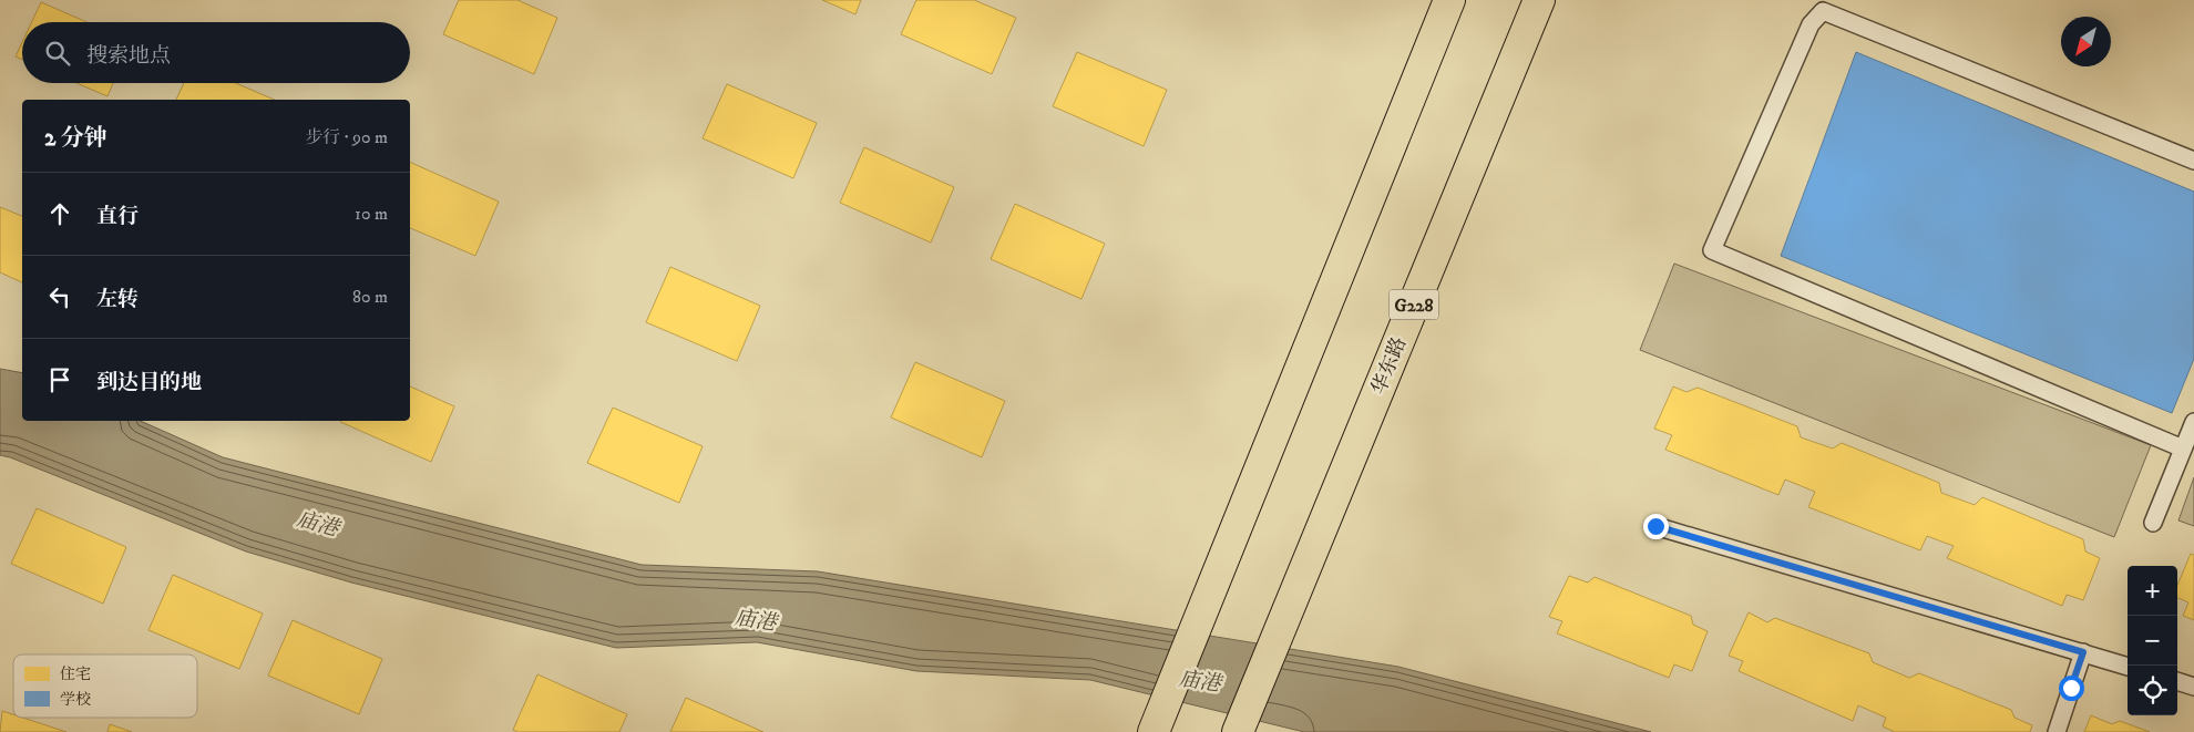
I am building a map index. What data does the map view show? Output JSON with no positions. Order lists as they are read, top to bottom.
{
  "streets": {
    "highway": ["G228", "华东路"]
  },
  "water": ["庙港"],
  "legend": ["住宅", "学校"],
  "north": "bottom left",
  "page": {
    "search": "搜索地点",
    "heading": ["2 分钟", "步行 · 90 m"],
    "list": [
      ["直行", "10 m"],
      ["左转", "80 m"],
      "到达目的地"
    ],
    "map_buttons": ["+", "−"]
  }
}
